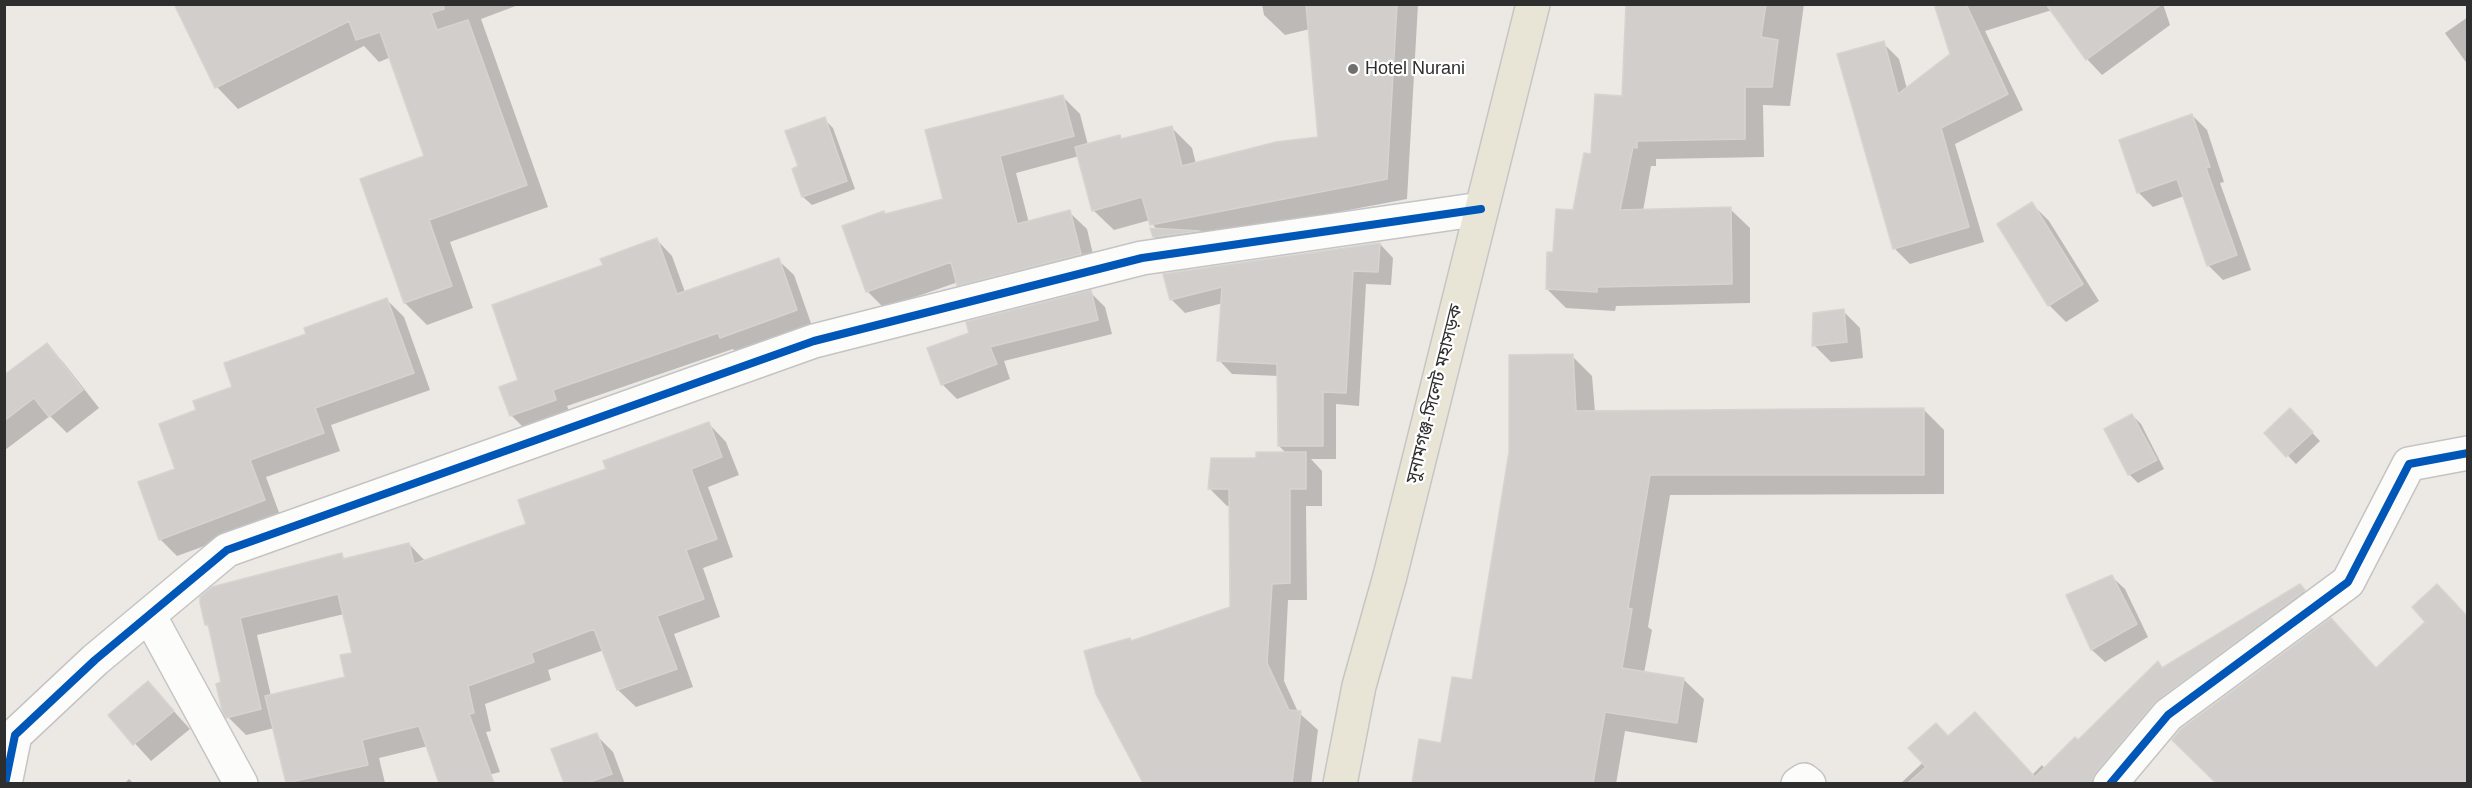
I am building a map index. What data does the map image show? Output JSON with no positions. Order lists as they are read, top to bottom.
{
  "streets": {
    "main road": ["সুনামগঞ্জ-সিলেট মহাসড়ক"]
  },
  "places": ["Hotel Nurani"]
}
